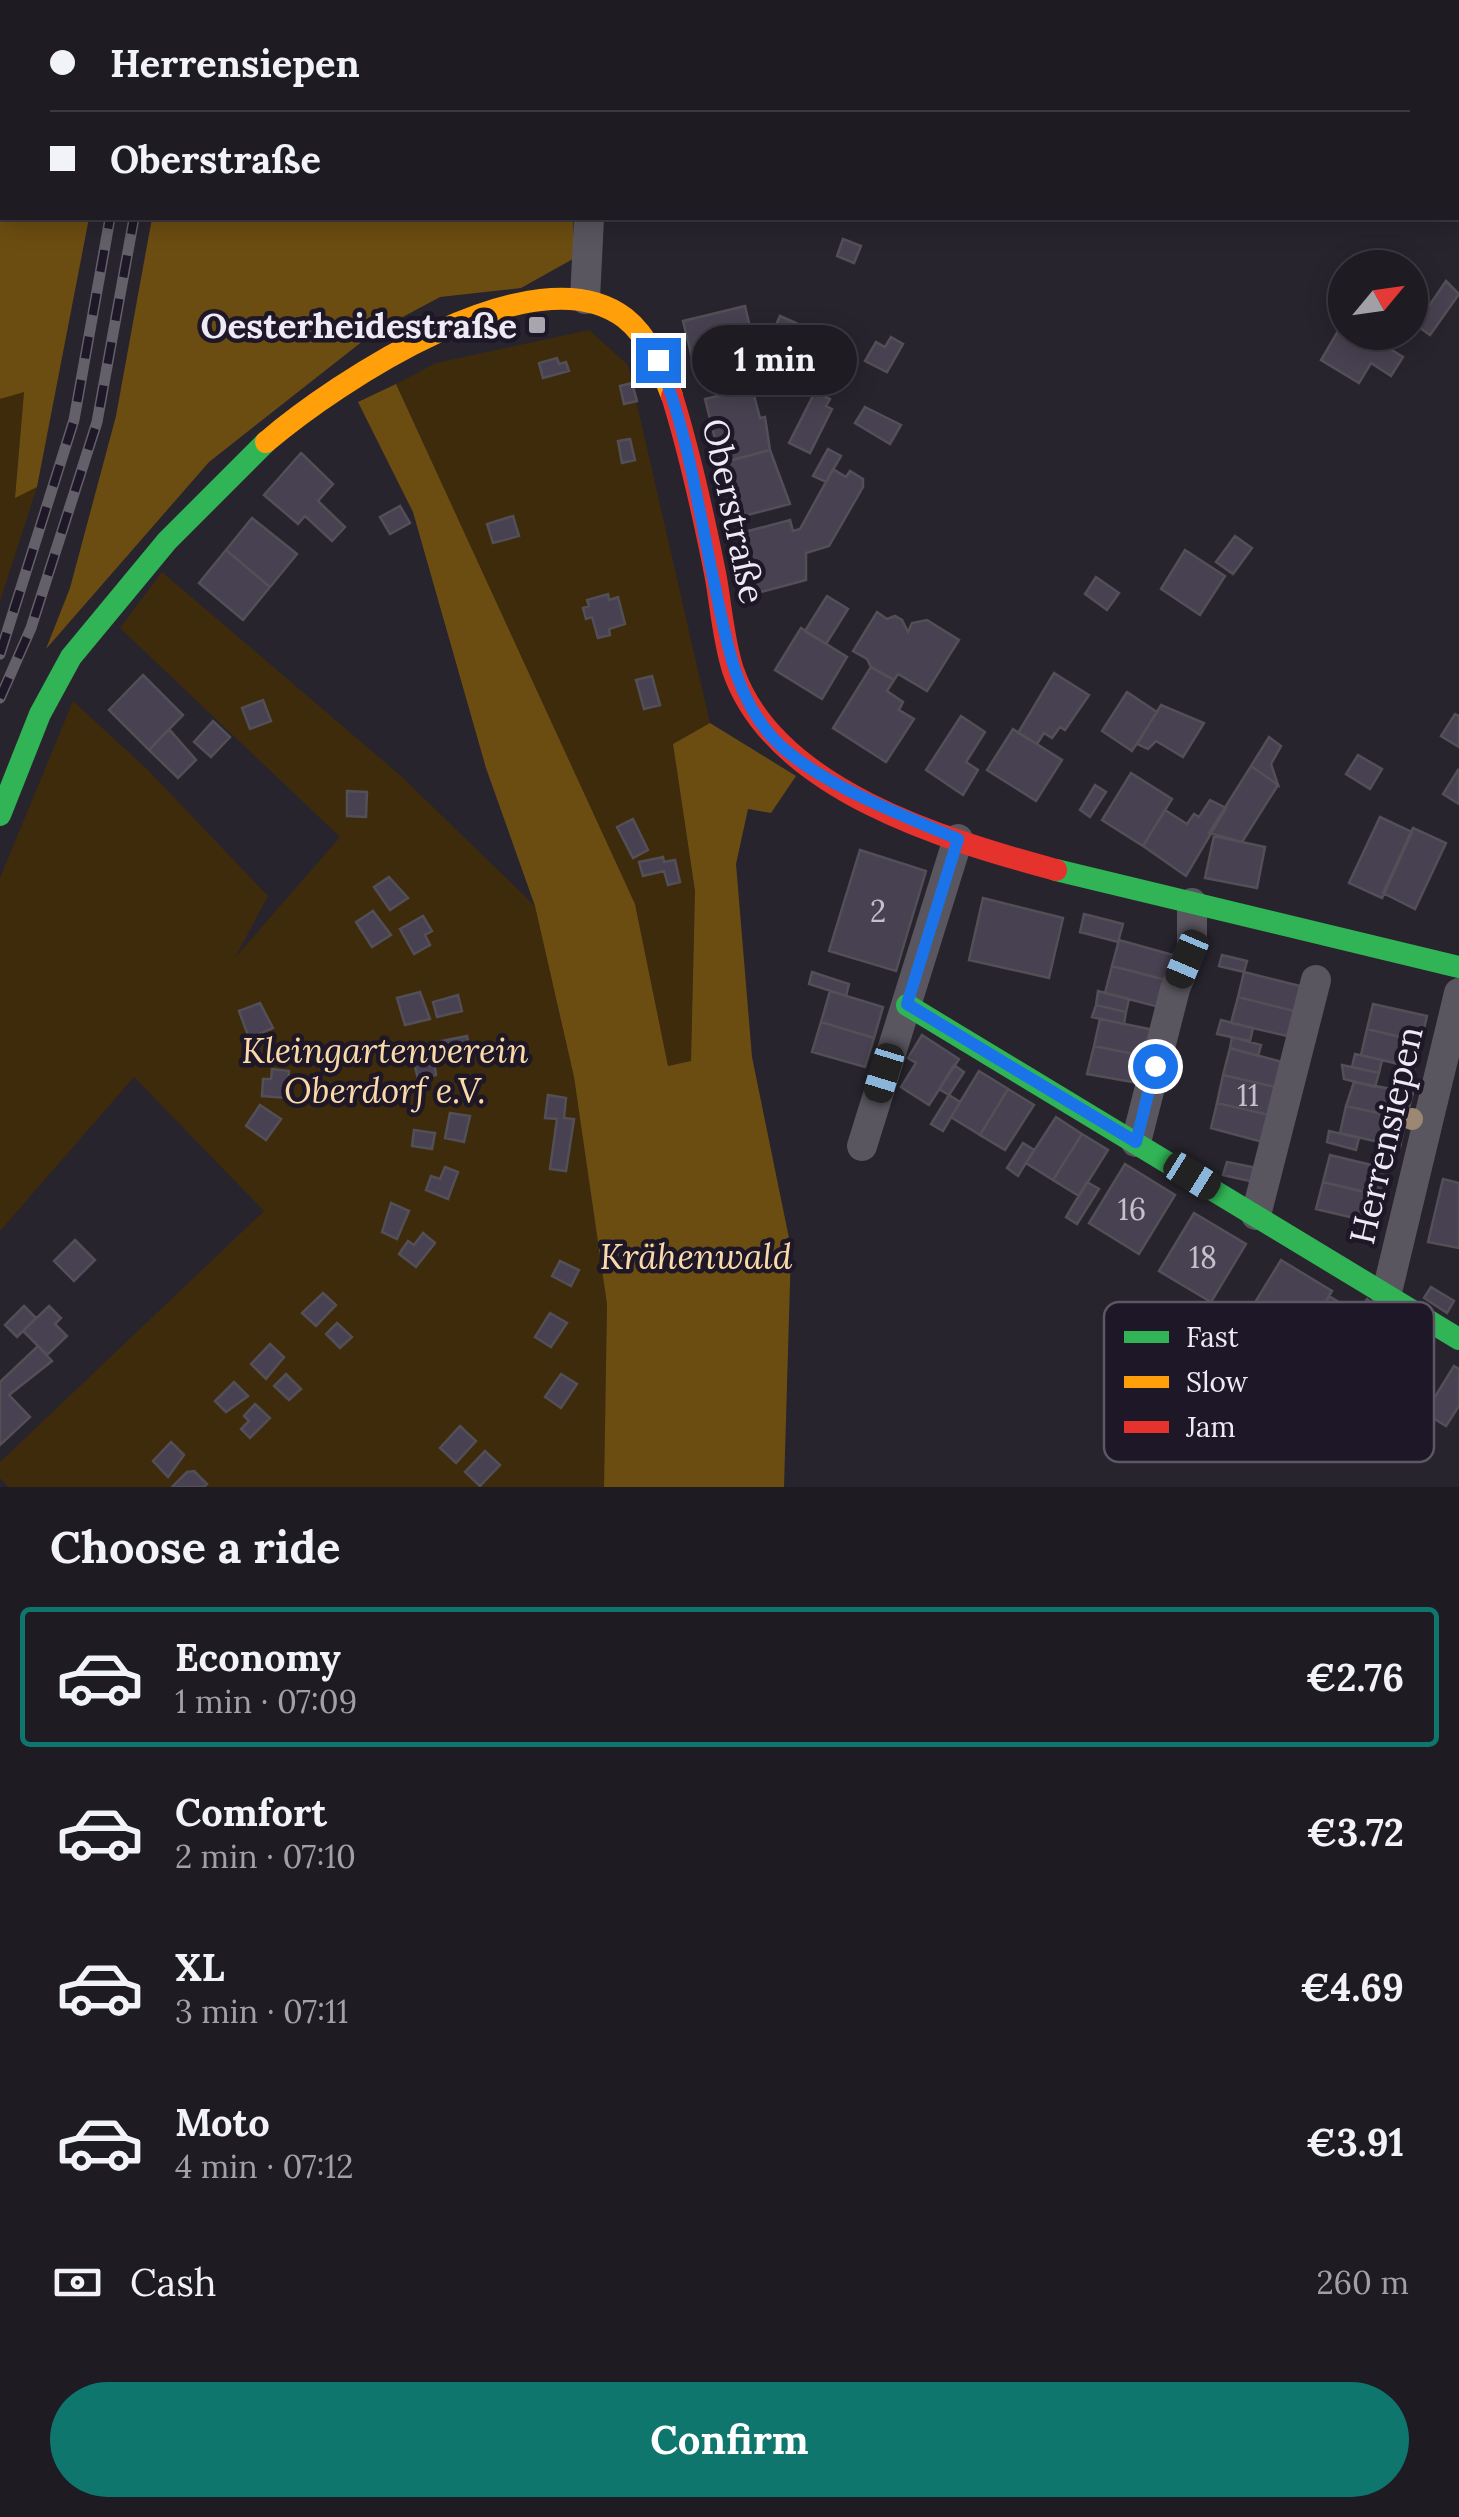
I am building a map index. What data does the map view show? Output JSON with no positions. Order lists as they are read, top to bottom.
{
  "streets": {
    "street": ["Oberstraße", "Herrensiepen"]
  },
  "parks": ["Kleingartenverein Oberdorf e.V.", "Krähenwald"],
  "places": {
    "transit": ["Oesterheidestraße"]
  },
  "house_numbers": [
    "2",
    "11",
    "16",
    "18"
  ],
  "legend": ["Fast", "Slow", "Jam"],
  "north": "top right",
  "page": {
    "banner": ["Herrensiepen", "Oberstraße"],
    "bubble": "1 min",
    "heading": "Choose a ride",
    "list": [
      {
        "name": "Economy",
        "note": "1 min · 07:09",
        "value": "€2.76"
      },
      {
        "name": "Comfort",
        "note": "2 min · 07:10",
        "value": "€3.72"
      },
      {
        "name": "XL",
        "note": "3 min · 07:11",
        "value": "€4.69"
      },
      {
        "name": "Moto",
        "note": "4 min · 07:12",
        "value": "€3.91"
      }
    ],
    "pay": ["Cash", "260 m"],
    "buttons": "Confirm"
  }
}
